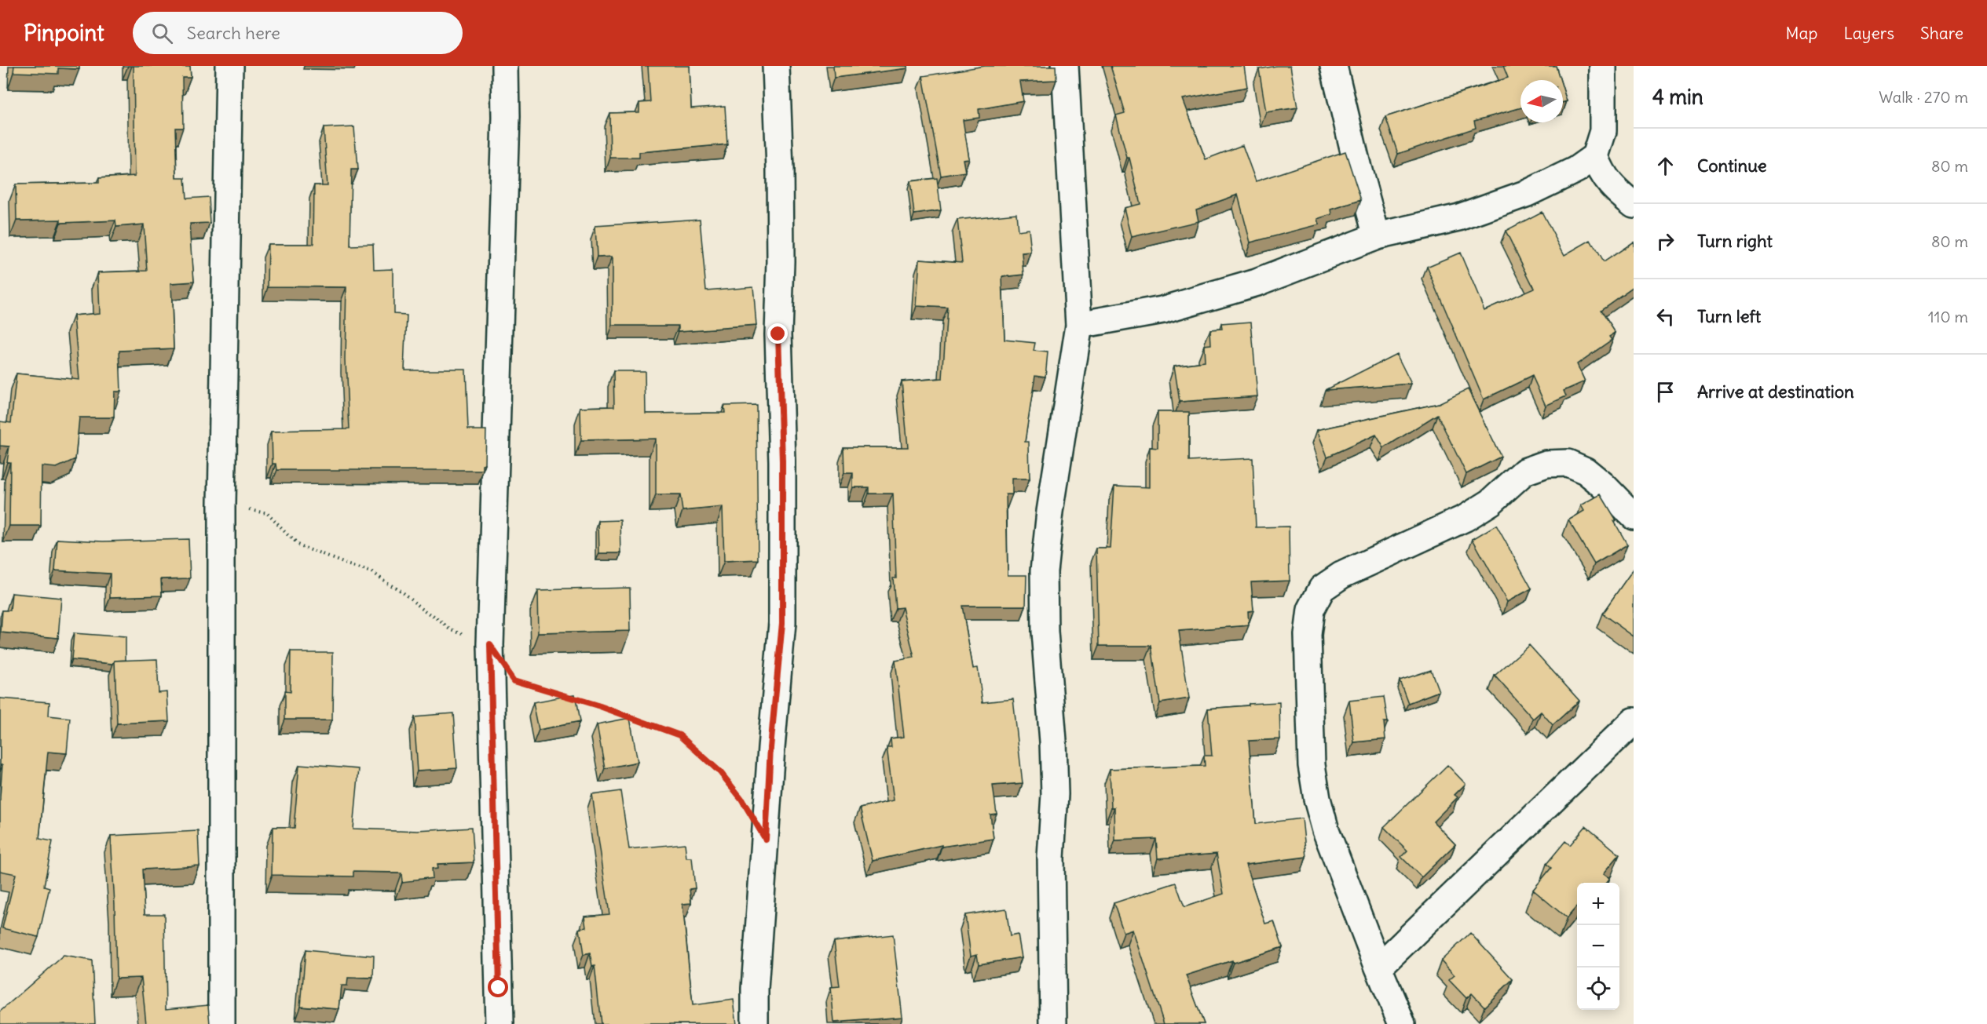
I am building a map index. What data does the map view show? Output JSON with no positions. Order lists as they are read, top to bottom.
{
  "north": "left",
  "page": {
    "header": "Pinpoint",
    "search": "Search here",
    "nav": ["Map", "Layers", "Share"],
    "heading": ["4 min", "Walk · 270 m"],
    "list": [
      ["Continue", "80 m"],
      ["Turn right", "80 m"],
      ["Turn left", "110 m"],
      "Arrive at destination"
    ],
    "map_buttons": ["+", "−"]
  }
}
